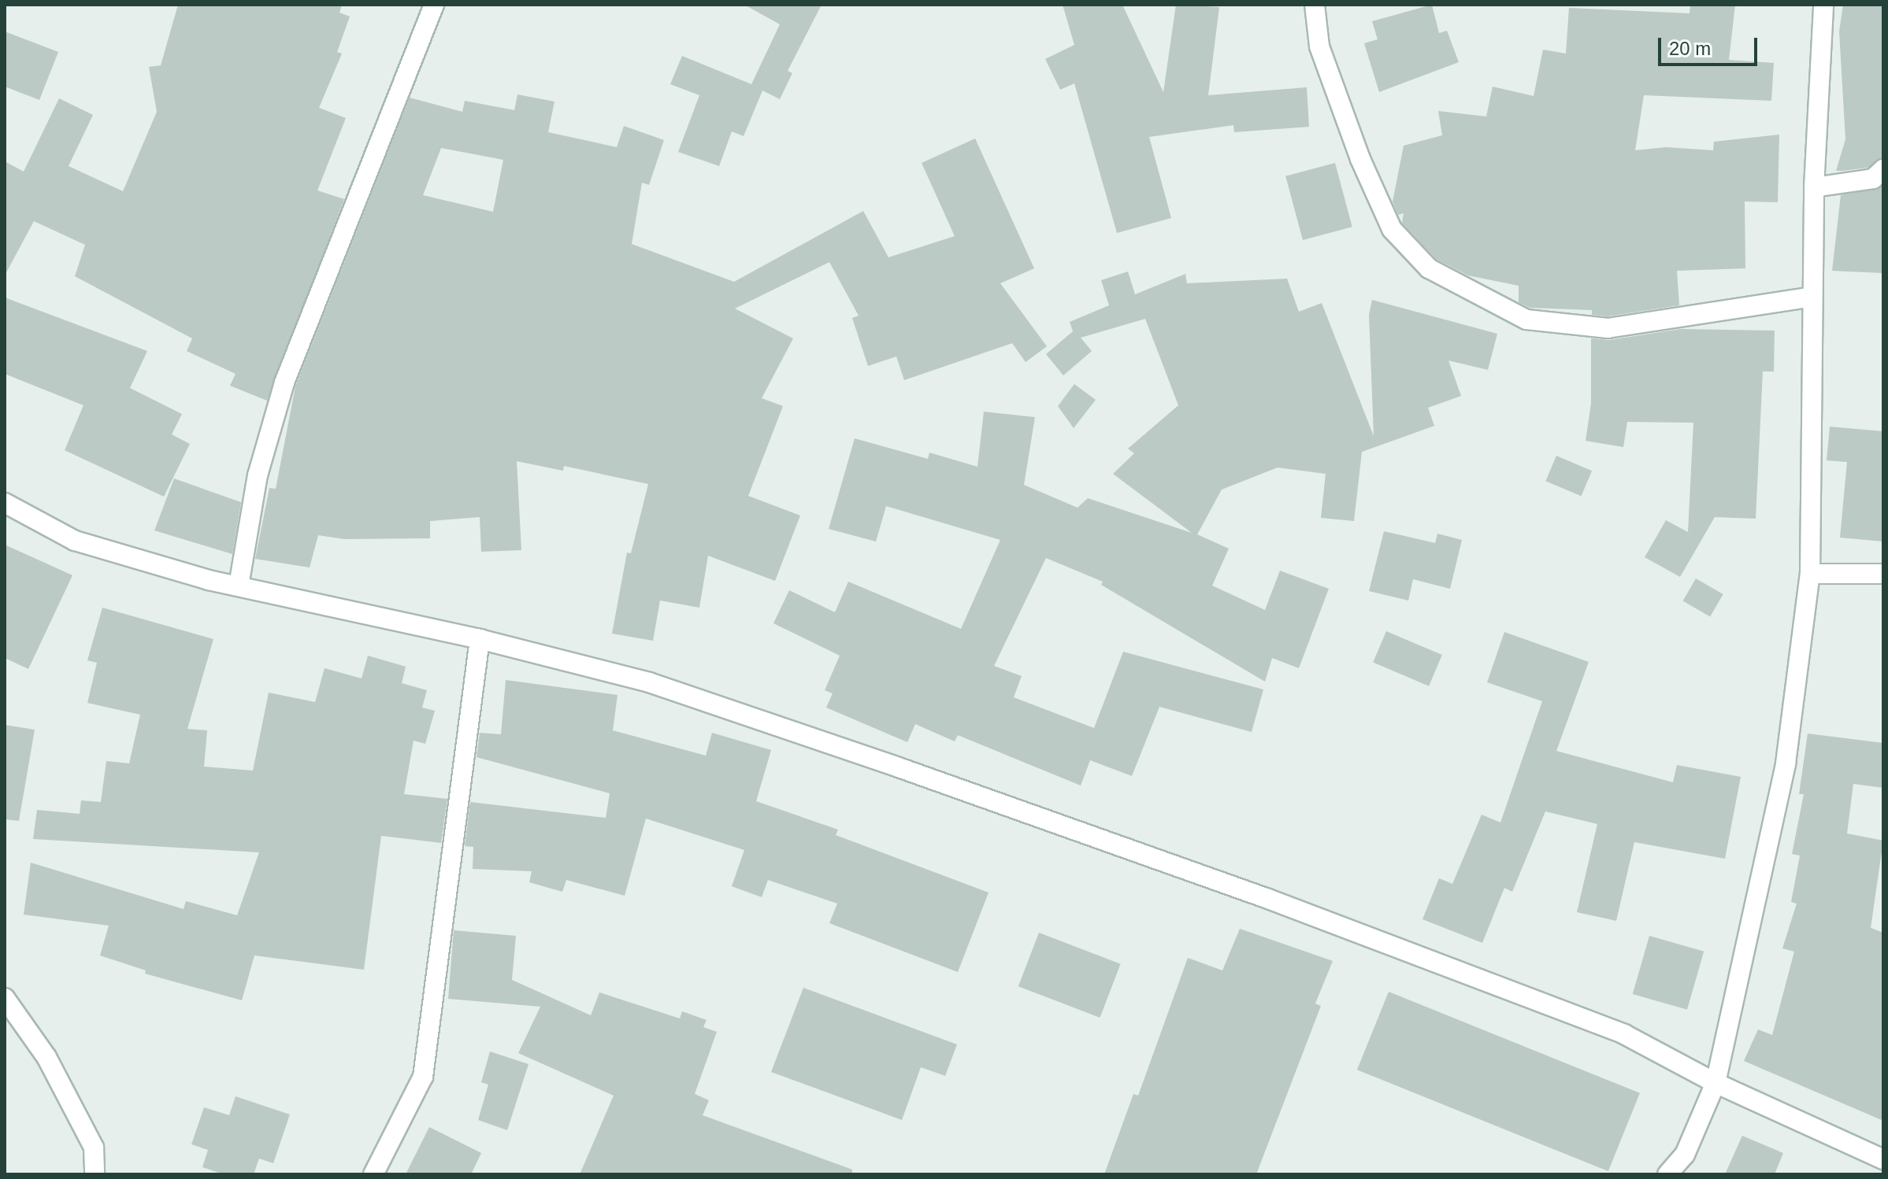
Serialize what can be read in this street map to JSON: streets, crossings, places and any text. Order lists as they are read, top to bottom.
{
  "scale_bar": "20 m"
}
